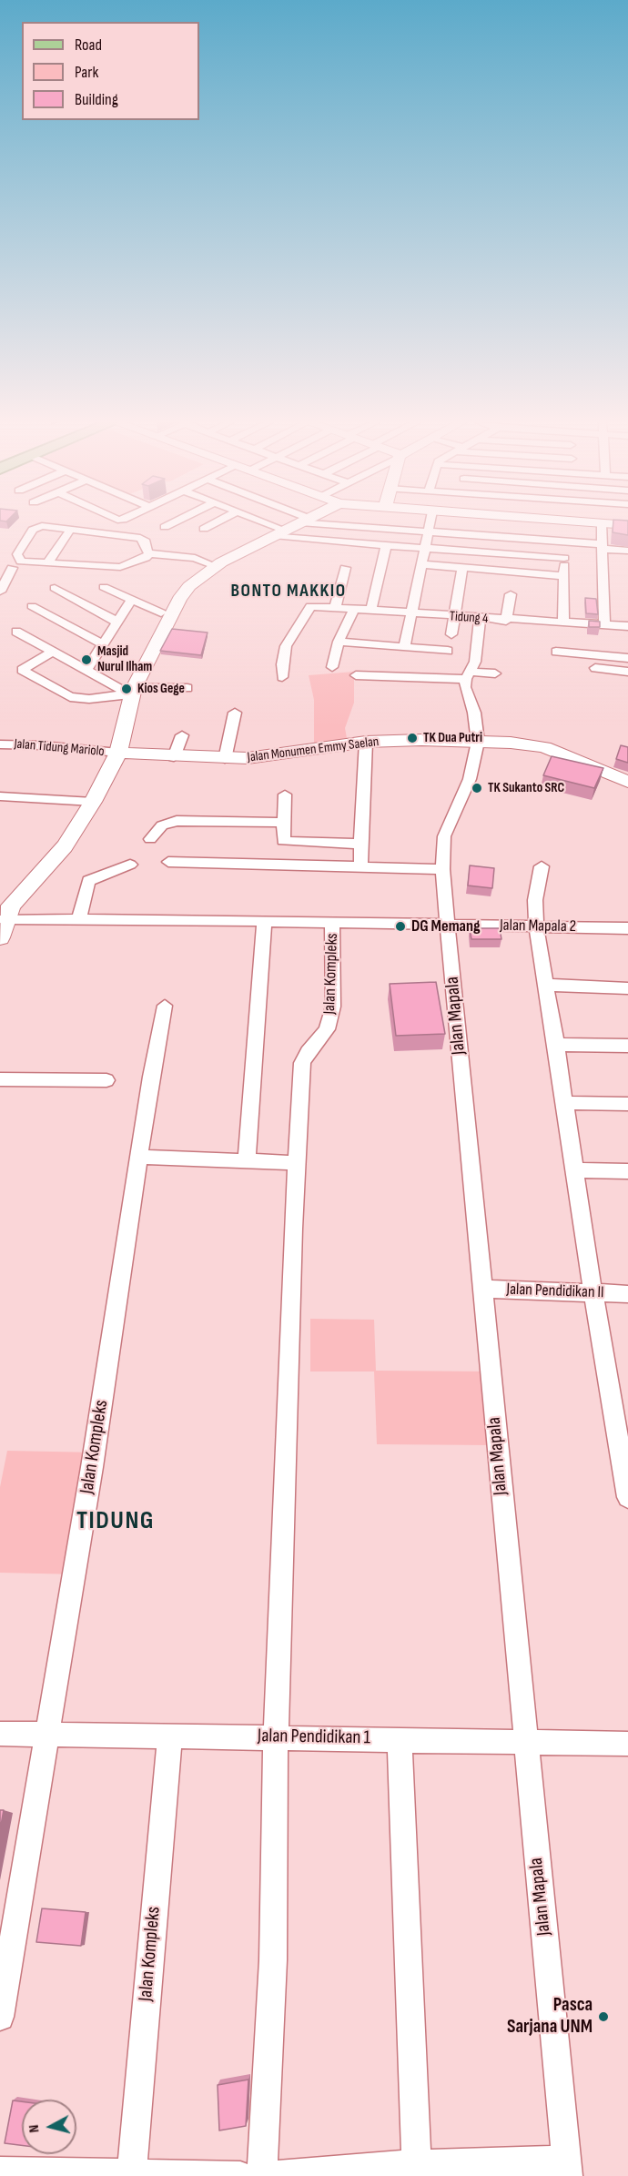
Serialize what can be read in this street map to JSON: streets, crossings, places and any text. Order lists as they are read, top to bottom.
{
  "streets": {
    "street": [
      "Tidung 4",
      "Jalan Tidung Mariolo",
      "Jalan Monumen Emmy Saelan",
      "Jalan Mapala 2",
      "Jalan Kompleks",
      "Jalan Mapala",
      "Jalan Pendidikan II",
      "Jalan Pendidikan 1"
    ]
  },
  "crossings": [
    ["Jalan Tidung Mariolo", "Jalan Monumen Emmy Saelan"],
    ["Jalan Monumen Emmy Saelan", "Jalan Mapala"],
    ["Jalan Mapala 2", "Jalan Kompleks"],
    ["Jalan Mapala 2", "Jalan Mapala"],
    ["Jalan Kompleks", "Jalan Pendidikan 1"],
    ["Jalan Mapala", "Jalan Pendidikan II"],
    ["Jalan Mapala", "Jalan Pendidikan 1"]
  ],
  "districts": ["BONTO MAKKIO", "TIDUNG"],
  "places": [
    "Masjid Nurul Ilham",
    "Kios Gege",
    "TK Dua Putri",
    "TK Sukanto SRC",
    "DG Memang",
    "Pasca Sarjana UNM"
  ],
  "legend": ["Road", "Park", "Building"],
  "north": "left"
}
